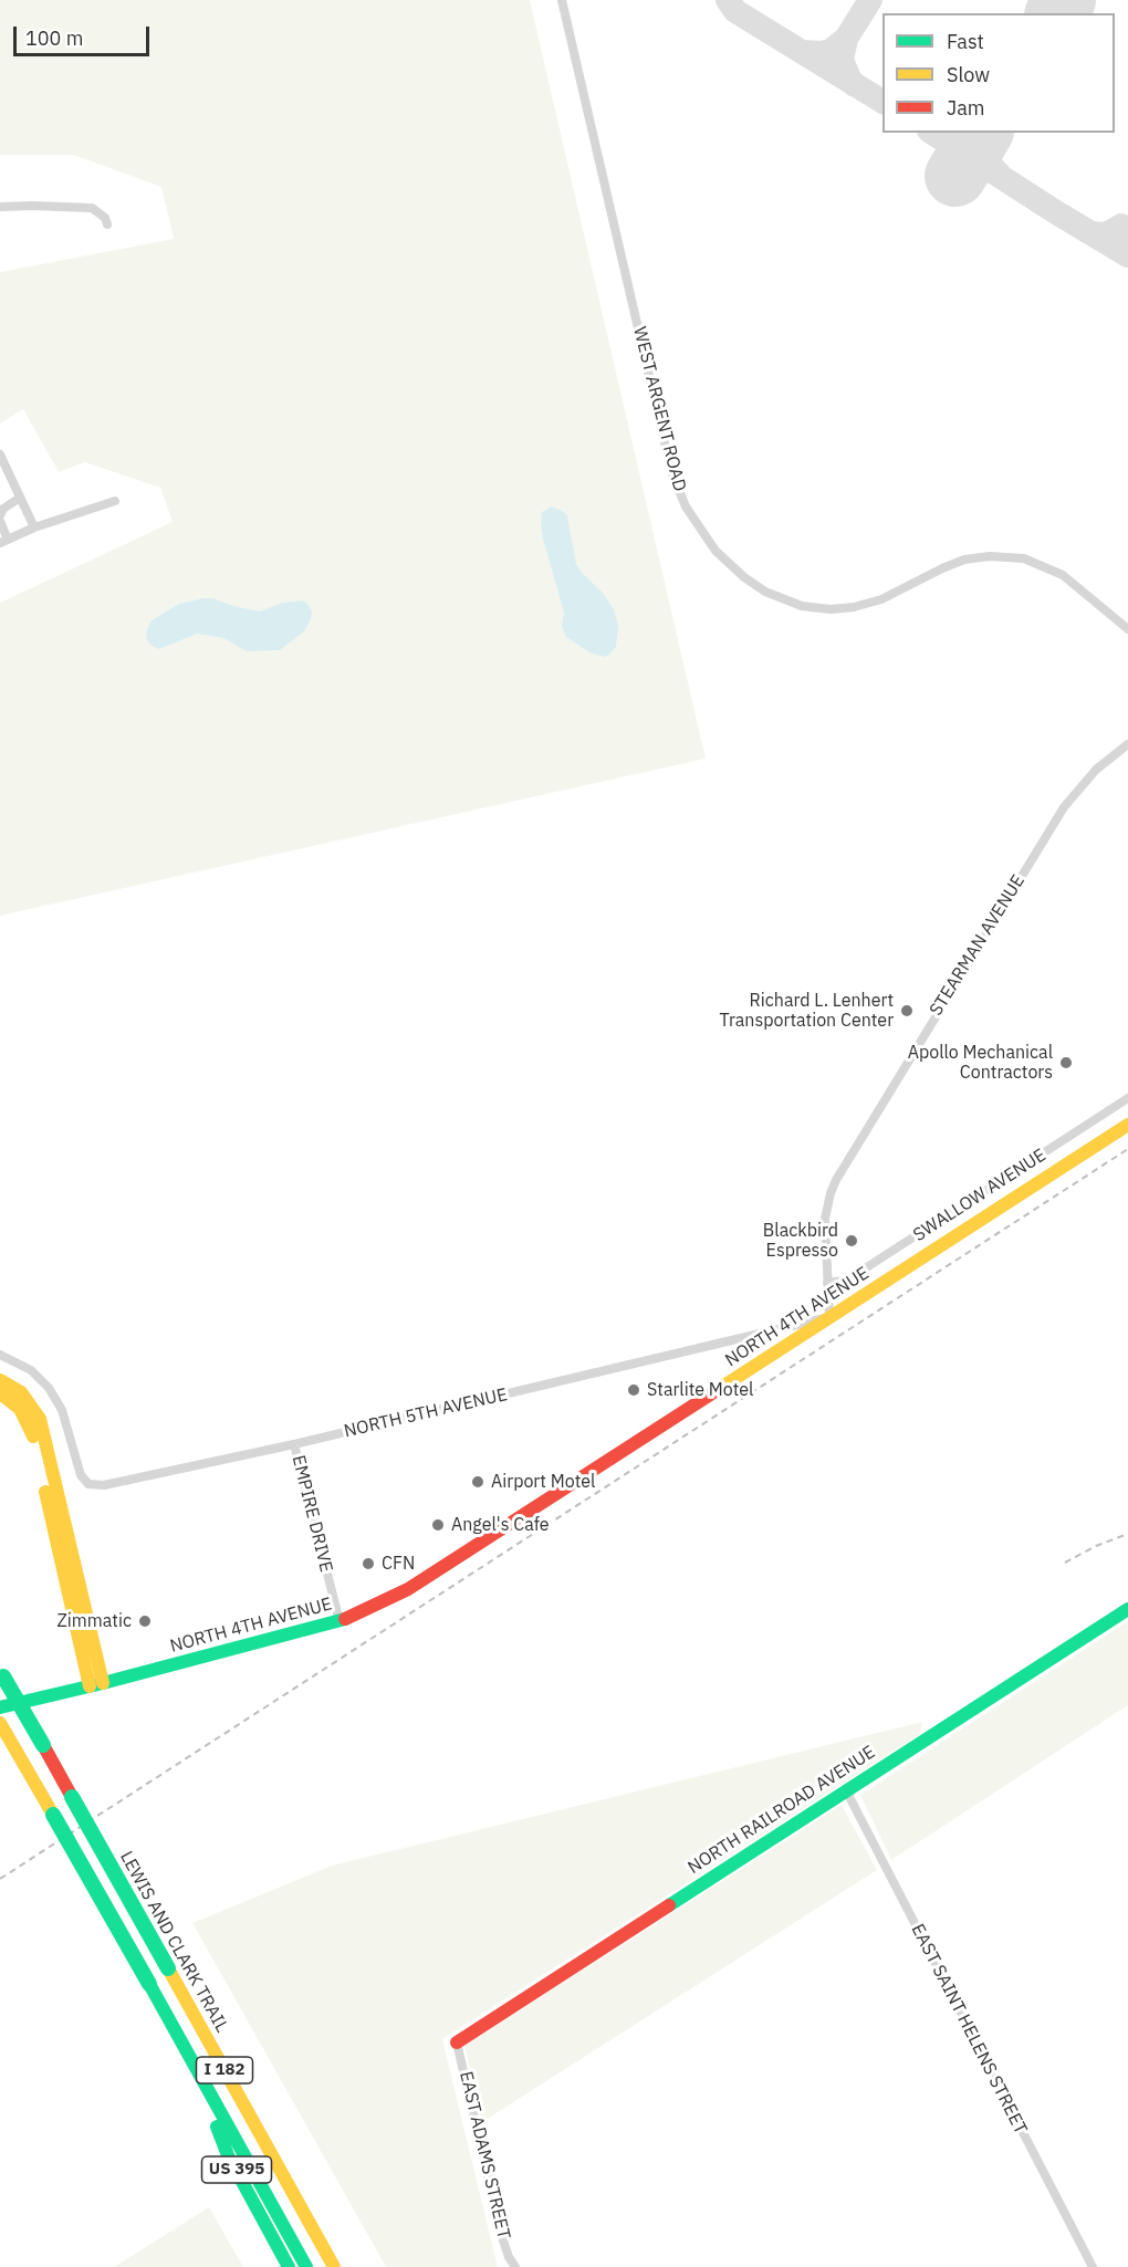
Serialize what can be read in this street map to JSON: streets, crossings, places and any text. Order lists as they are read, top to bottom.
{
  "streets": {
    "main road": [
      "NORTH 4TH AVENUE",
      "NORTH RAILROAD AVENUE",
      "LEWIS AND CLARK TRAIL",
      "I 182",
      "US 395"
    ],
    "street": [
      "WEST ARGENT ROAD",
      "STEARMAN AVENUE",
      "SWALLOW AVENUE",
      "NORTH 5TH AVENUE",
      "EMPIRE DRIVE",
      "EAST SAINT HELENS STREET",
      "EAST ADAMS STREET"
    ]
  },
  "crossings": [
    ["STEARMAN AVENUE", "SWALLOW AVENUE"],
    ["STEARMAN AVENUE", "NORTH 4TH AVENUE"],
    ["STEARMAN AVENUE", "NORTH 5TH AVENUE"],
    ["NORTH 4TH AVENUE", "NORTH 5TH AVENUE"],
    ["NORTH 4TH AVENUE", "EMPIRE DRIVE"],
    ["NORTH 5TH AVENUE", "EMPIRE DRIVE"],
    ["NORTH RAILROAD AVENUE", "EAST SAINT HELENS STREET"],
    ["NORTH RAILROAD AVENUE", "EAST ADAMS STREET"],
    ["LEWIS AND CLARK TRAIL", "US 395"],
    ["I 182", "US 395"]
  ],
  "places": [
    "Richard L. Lenhert Transportation Center",
    "Apollo Mechanical Contractors",
    "Blackbird Espresso",
    "Starlite Motel",
    "Airport Motel",
    "Angel's Cafe",
    "CFN",
    "Zimmatic"
  ],
  "legend": ["Fast", "Slow", "Jam"],
  "scale_bar": "100 m"
}
